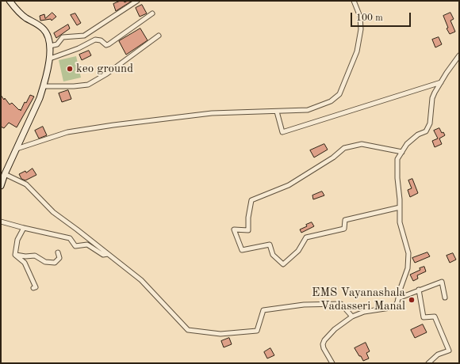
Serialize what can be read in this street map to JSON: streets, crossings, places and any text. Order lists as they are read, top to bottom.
{
  "places": ["keo ground", "EMS Vayanashala Vadasseri Manal"],
  "scale_bar": "100 m"
}
